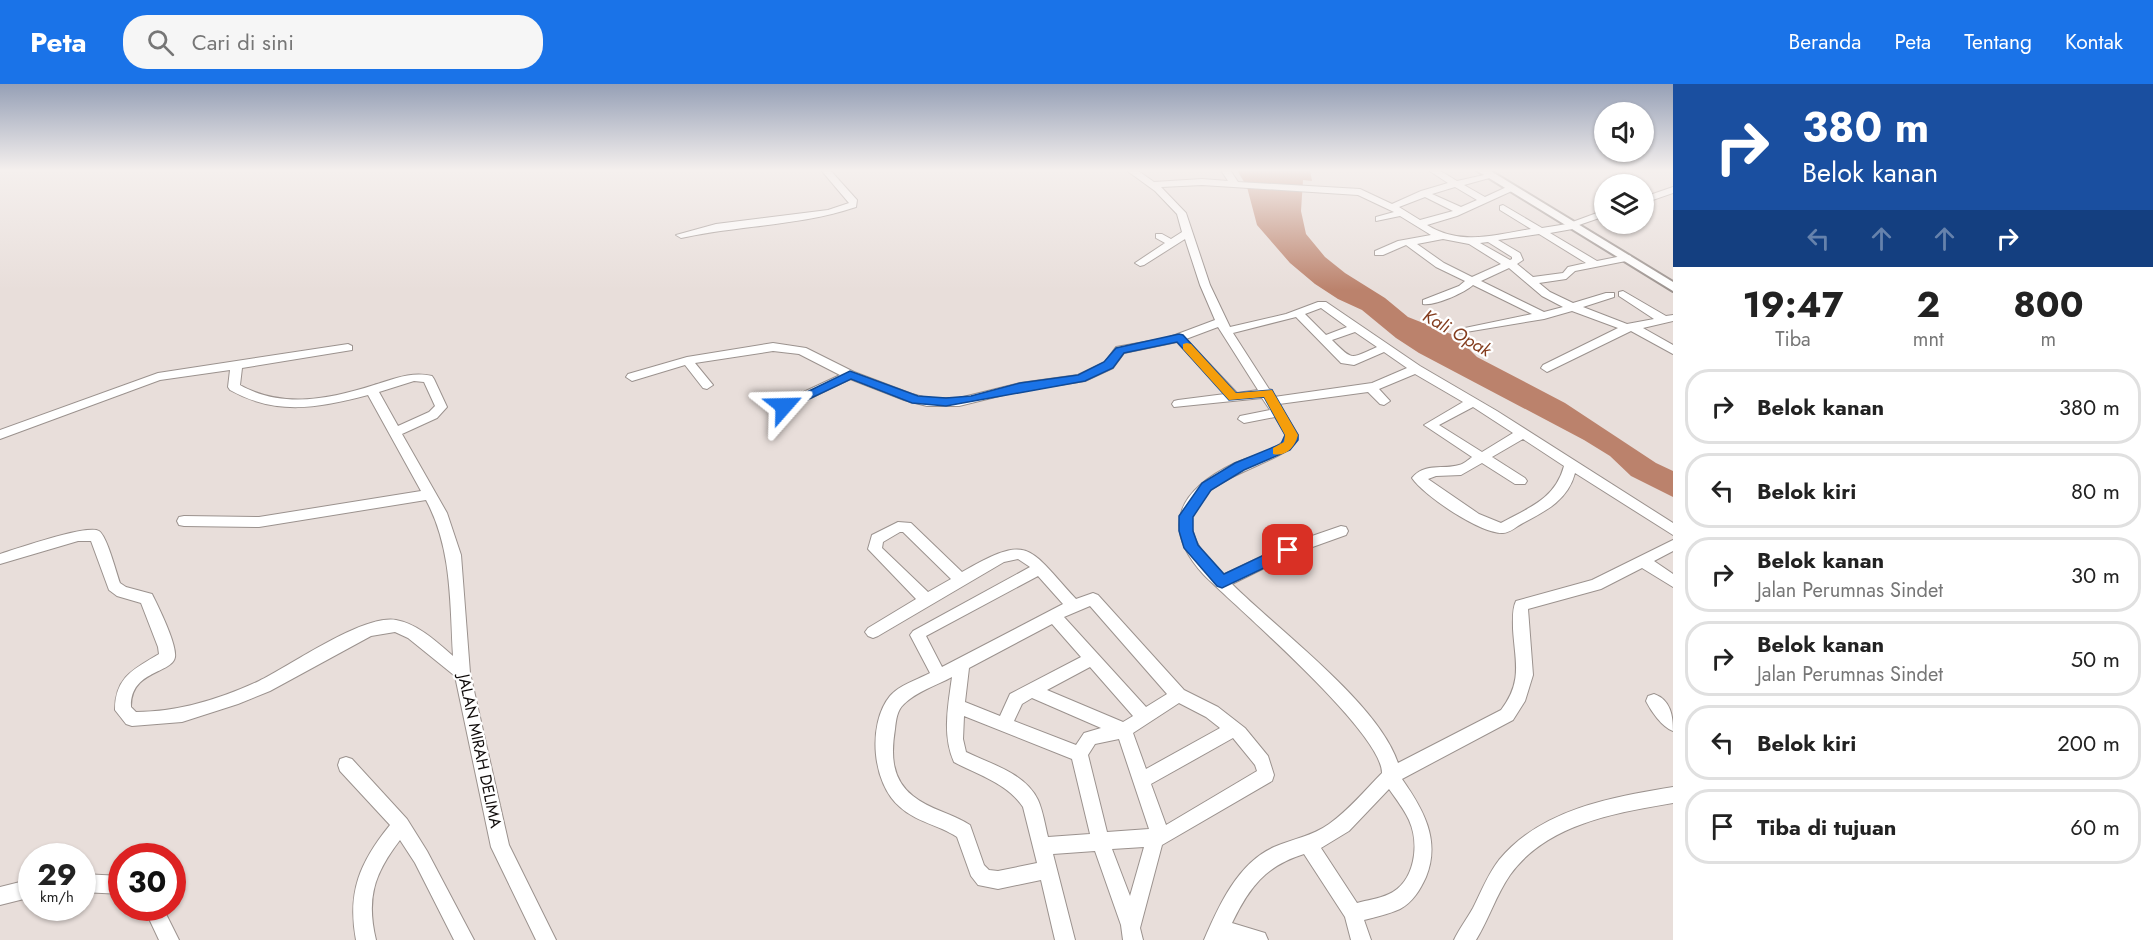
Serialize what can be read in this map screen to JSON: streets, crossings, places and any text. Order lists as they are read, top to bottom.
{
  "streets": {
    "street": ["JALAN MIRAH DELIMA"]
  },
  "water": ["Kali Opak"],
  "page": {
    "header": "Peta",
    "search": "Cari di sini",
    "nav": [
      "Beranda",
      "Peta",
      "Tentang",
      "Kontak"
    ],
    "turn": ["380 m", "Belok kanan"],
    "eta": [
      "19:47",
      "Tiba",
      "2",
      "mnt",
      "800",
      "m"
    ],
    "list": [
      {
        "name": "Belok kanan",
        "value": "380 m"
      },
      {
        "name": "Belok kiri",
        "value": "80 m"
      },
      {
        "name": "Belok kanan",
        "note": "Jalan Perumnas Sindet",
        "value": "30 m"
      },
      {
        "name": "Belok kanan",
        "note": "Jalan Perumnas Sindet",
        "value": "50 m"
      },
      {
        "name": "Belok kiri",
        "value": "200 m"
      },
      {
        "name": "Tiba di tujuan",
        "value": "60 m"
      }
    ],
    "speed": "29 km/h",
    "limit": "30"
  }
}
